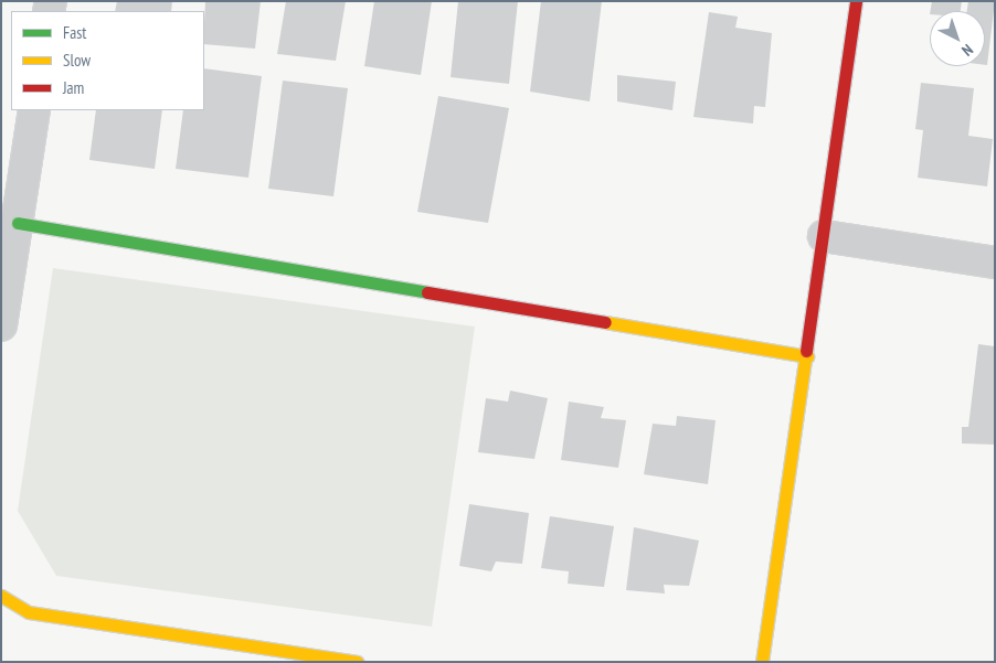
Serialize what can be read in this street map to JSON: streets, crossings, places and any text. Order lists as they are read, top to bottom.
{
  "legend": ["Fast", "Slow", "Jam"],
  "north": "bottom right"
}
